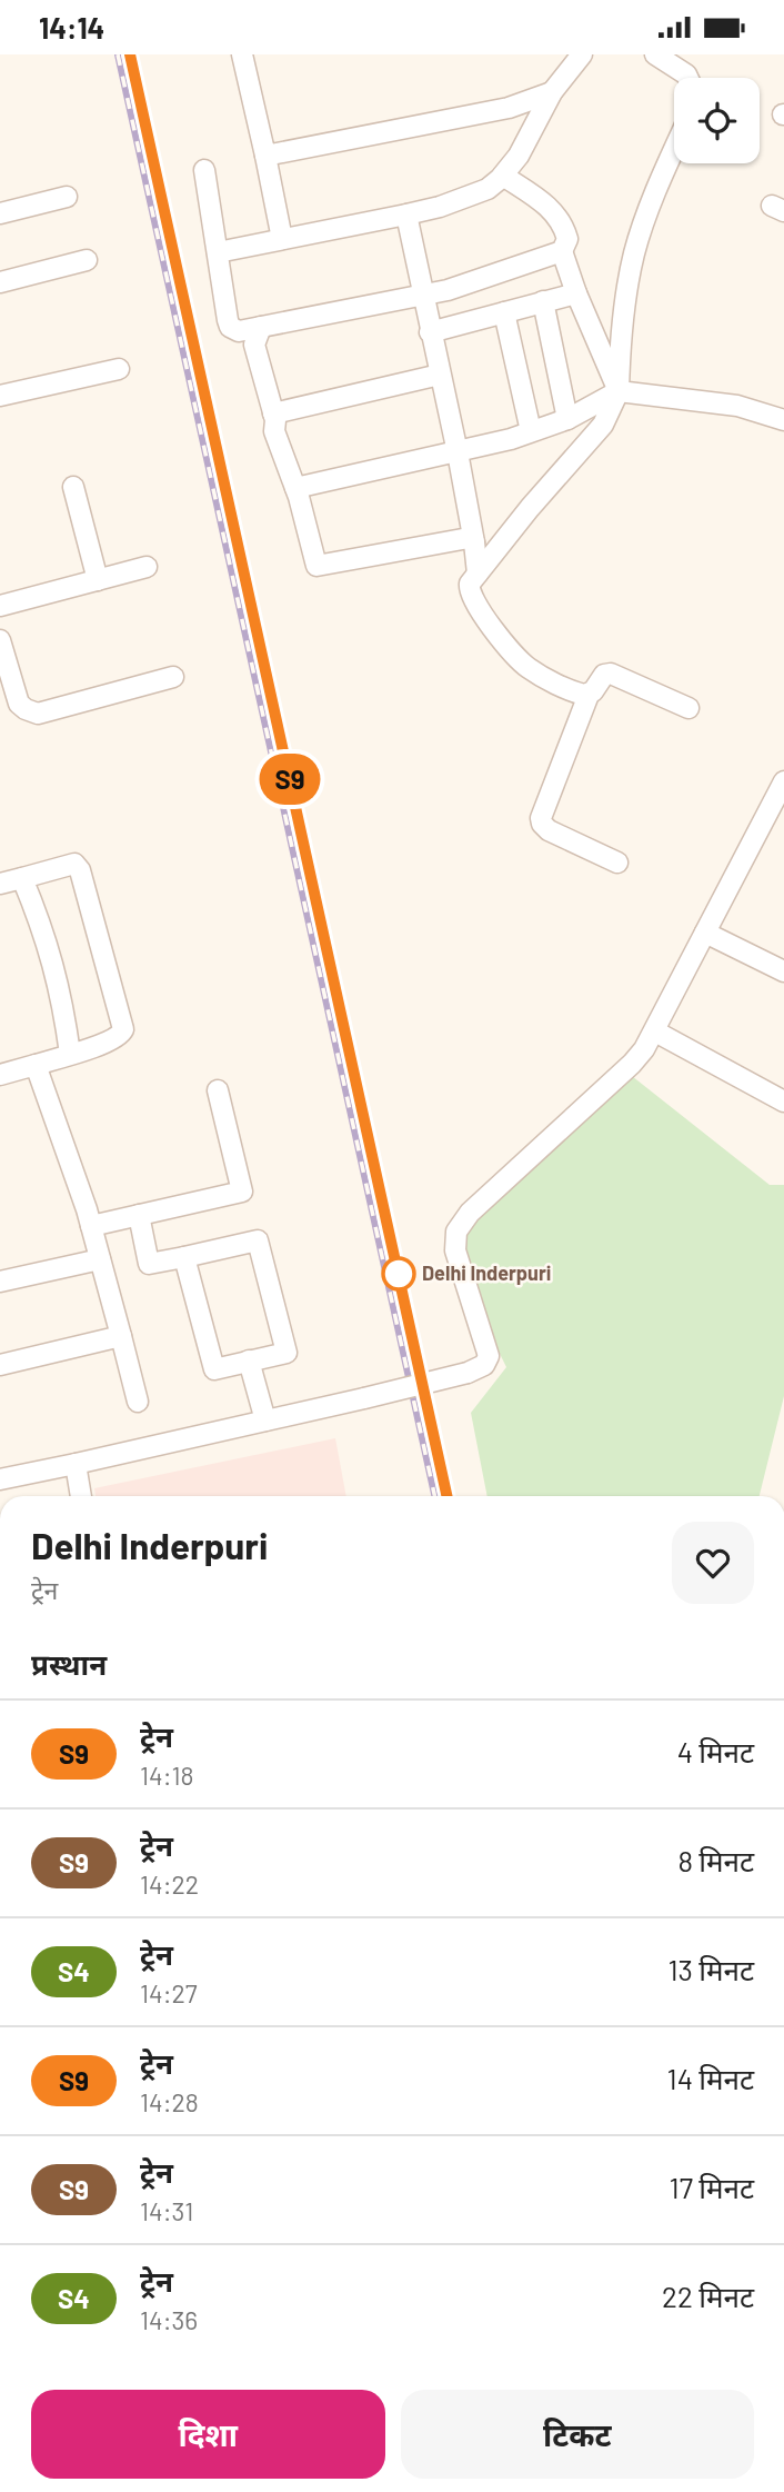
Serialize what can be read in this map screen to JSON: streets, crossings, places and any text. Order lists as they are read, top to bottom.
{
  "places": ["Delhi Inderpuri"],
  "page": {
    "status": "14:14",
    "on_map": "S9",
    "heading": [
      ["Delhi Inderpuri", "ट्रेन"],
      "प्रस्थान"
    ],
    "list": [
      {
        "mark": "S9",
        "name": "ट्रेन",
        "note": "14:18",
        "value": "4 मिनट"
      },
      {
        "mark": "S9",
        "name": "ट्रेन",
        "note": "14:22",
        "value": "8 मिनट"
      },
      {
        "mark": "S4",
        "name": "ट्रेन",
        "note": "14:27",
        "value": "13 मिनट"
      },
      {
        "mark": "S9",
        "name": "ट्रेन",
        "note": "14:28",
        "value": "14 मिनट"
      },
      {
        "mark": "S9",
        "name": "ट्रेन",
        "note": "14:31",
        "value": "17 मिनट"
      },
      {
        "mark": "S4",
        "name": "ट्रेन",
        "note": "14:36",
        "value": "22 मिनट"
      }
    ],
    "buttons": ["दिशा", "टिकट"]
  }
}
